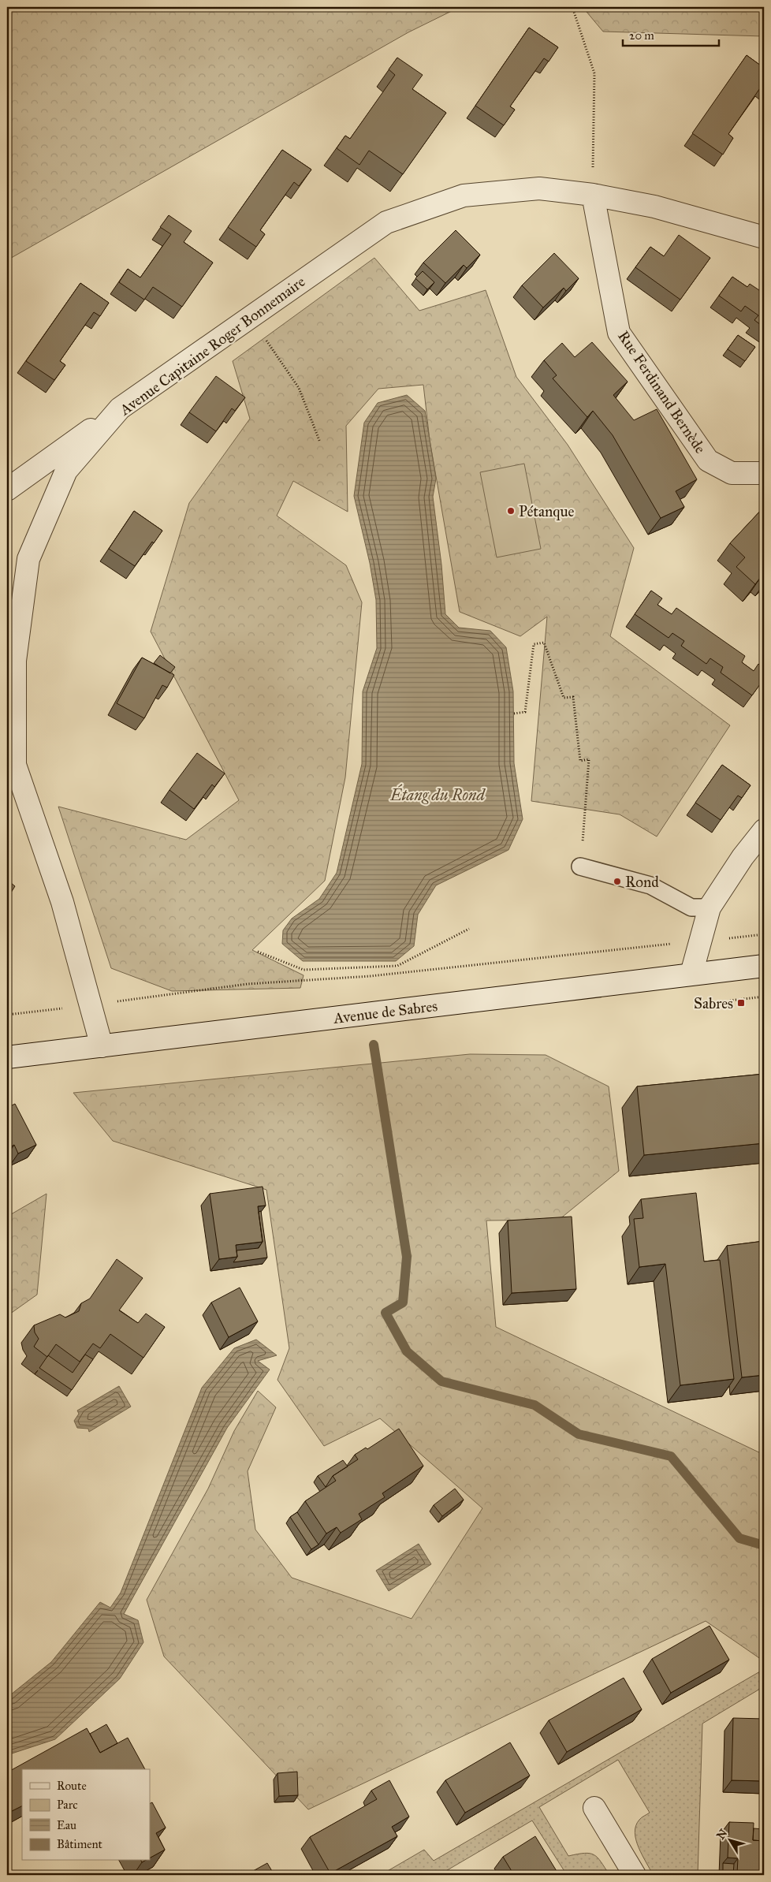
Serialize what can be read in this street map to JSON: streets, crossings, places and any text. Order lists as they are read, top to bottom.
{
  "streets": {
    "street": ["Avenue Capitaine Roger Bonnemaire", "Rue Ferdinand Bernède", "Avenue de Sabres"]
  },
  "crossings": [
    ["Avenue Capitaine Roger Bonnemaire", "Rue Ferdinand Bernède"],
    ["Avenue Capitaine Roger Bonnemaire", "Avenue de Sabres"]
  ],
  "water": ["Étang du Rond"],
  "places": {
    "other": ["Pétanque", "Rond"],
    "transit": ["Sabres"]
  },
  "legend": [
    "Route",
    "Parc",
    "Eau",
    "Bâtiment"
  ],
  "scale_bar": "20 m",
  "north": "top left"
}
